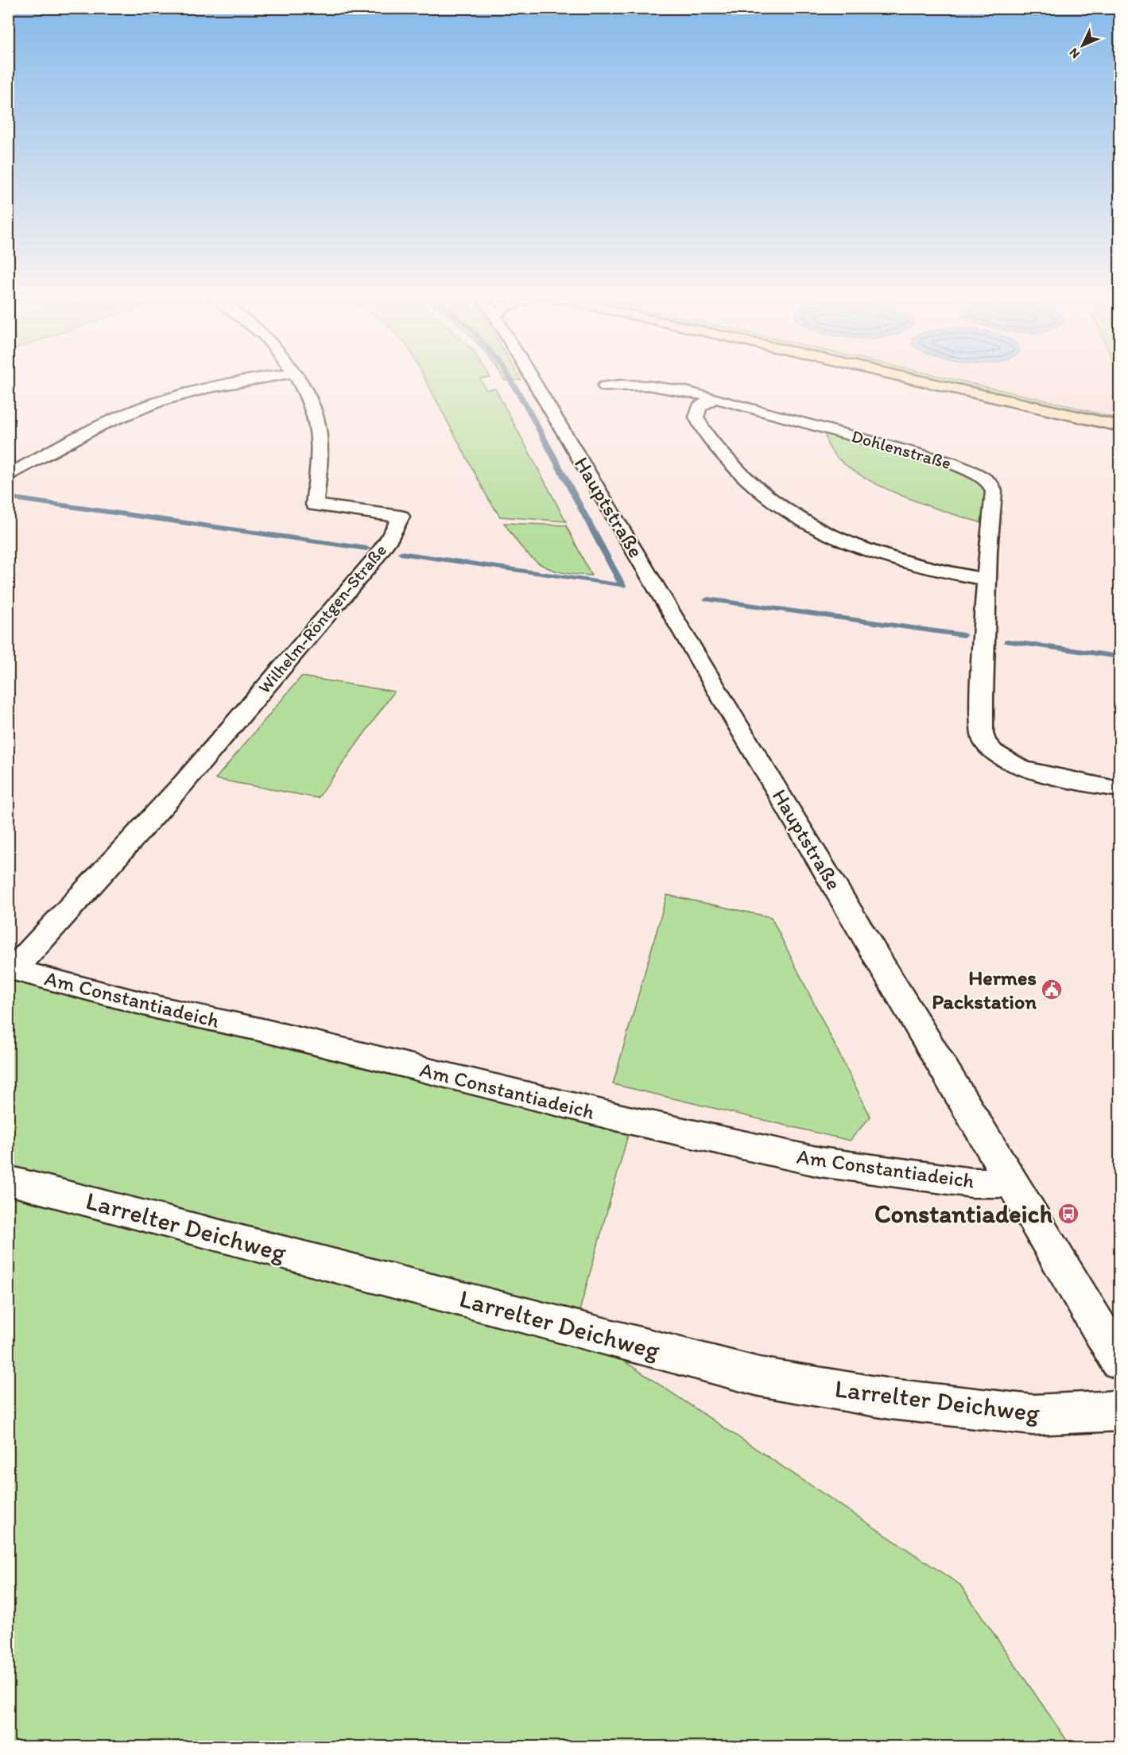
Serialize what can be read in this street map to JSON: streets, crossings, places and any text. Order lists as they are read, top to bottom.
{
  "streets": {
    "street": [
      "Dohlenstraße",
      "Hauptstraße",
      "Wilhelm-Röntgen-Straße",
      "Am Constantiadeich",
      "Larrelter Deichweg"
    ]
  },
  "crossings": [
    ["Hauptstraße", "Am Constantiadeich"],
    ["Wilhelm-Röntgen-Straße", "Am Constantiadeich"]
  ],
  "places": {
    "public building": ["Hermes Packstation"],
    "bus stop": ["Constantiadeich"]
  },
  "north": "bottom left"
}
